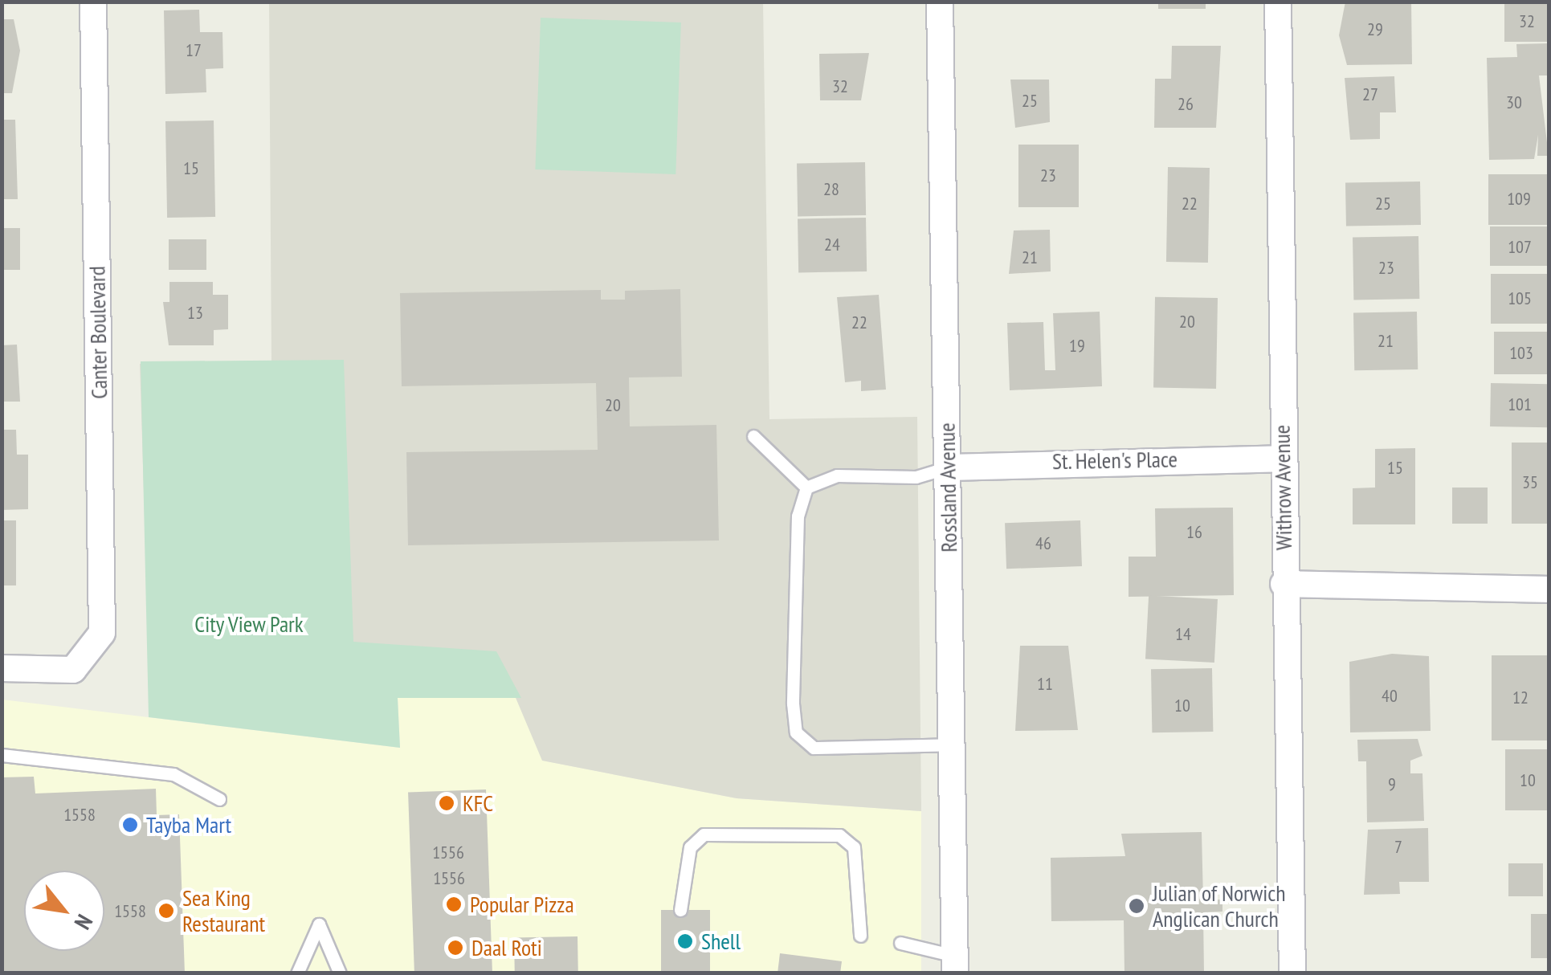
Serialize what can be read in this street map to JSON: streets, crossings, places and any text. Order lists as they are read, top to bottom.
{
  "streets": {
    "street": [
      "Canter Boulevard",
      "St. Helen's Place",
      "Rossland Avenue",
      "Withrow Avenue"
    ]
  },
  "crossings": [
    ["St. Helen's Place", "Rossland Avenue"],
    ["St. Helen's Place", "Withrow Avenue"]
  ],
  "parks": ["City View Park"],
  "places": [
    "KFC",
    "Tayba Mart",
    "Popular Pizza",
    "Julian of Norwich Anglican Church",
    "Sea King Restaurant",
    "Shell",
    "Daal Roti"
  ],
  "house_numbers": [
    "32",
    "29",
    "17",
    "32",
    "27",
    "25",
    "30",
    "26",
    "15",
    "23",
    "28",
    "109",
    "22",
    "25",
    "24",
    "107",
    "21",
    "23",
    "105",
    "13",
    "20",
    "22",
    "21",
    "19",
    "103",
    "101",
    "20",
    "15",
    "35",
    "16",
    "46",
    "14",
    "11",
    "40",
    "12",
    "10",
    "10",
    "9",
    "1558",
    "7",
    "1556",
    "1556",
    "1558"
  ],
  "north": "bottom right"
}
